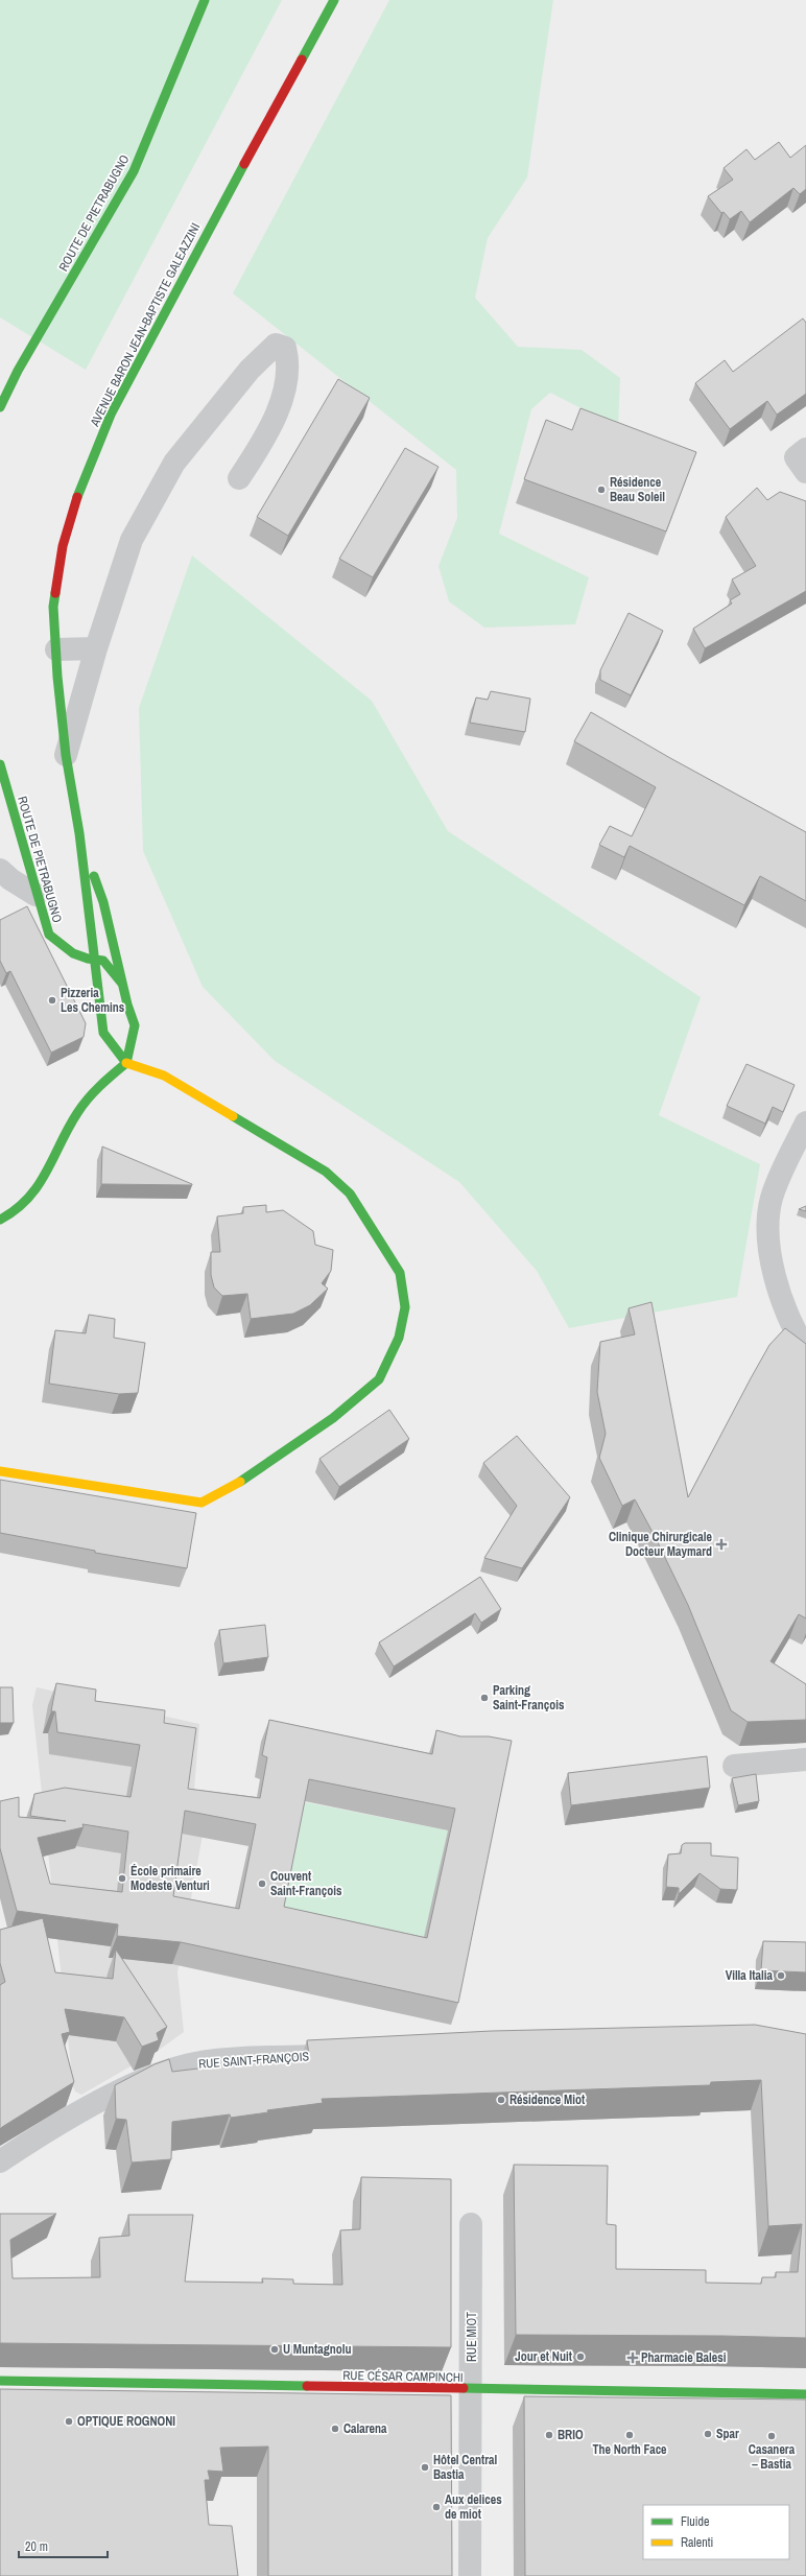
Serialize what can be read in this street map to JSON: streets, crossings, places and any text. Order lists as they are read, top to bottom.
{
  "streets": {
    "main road": ["ROUTE DE PIETRABUGNO", "AVENUE BARON JEAN-BAPTISTE GALEAZZINI", "RUE CÉSAR CAMPINCHI"],
    "street": ["RUE SAINT-FRANÇOIS", "RUE MIOT"]
  },
  "crossings": [
    ["ROUTE DE PIETRABUGNO", "AVENUE BARON JEAN-BAPTISTE GALEAZZINI"],
    ["RUE MIOT", "RUE CÉSAR CAMPINCHI"]
  ],
  "places": {
    "other": [
      "Résidence Beau Soleil",
      "Pizzeria Les Chemins",
      "Parking Saint-François",
      "École primaire Modeste Venturi",
      "Couvent Saint-François",
      "Villa Italia",
      "Résidence Miot",
      "U Muntagnolu",
      "Jour et Nuit",
      "OPTIQUE ROGNONI",
      "Calarena",
      "Spar",
      "BRIO",
      "The North Face",
      "Casanera – Bastia",
      "Hôtel Central Bastia",
      "Aux delices de miot"
    ],
    "health": ["Clinique Chirurgicale Docteur Maymard", "Pharmacie Balesi"]
  },
  "legend": ["Fluide", "Ralenti"],
  "scale_bar": "20 m"
}
